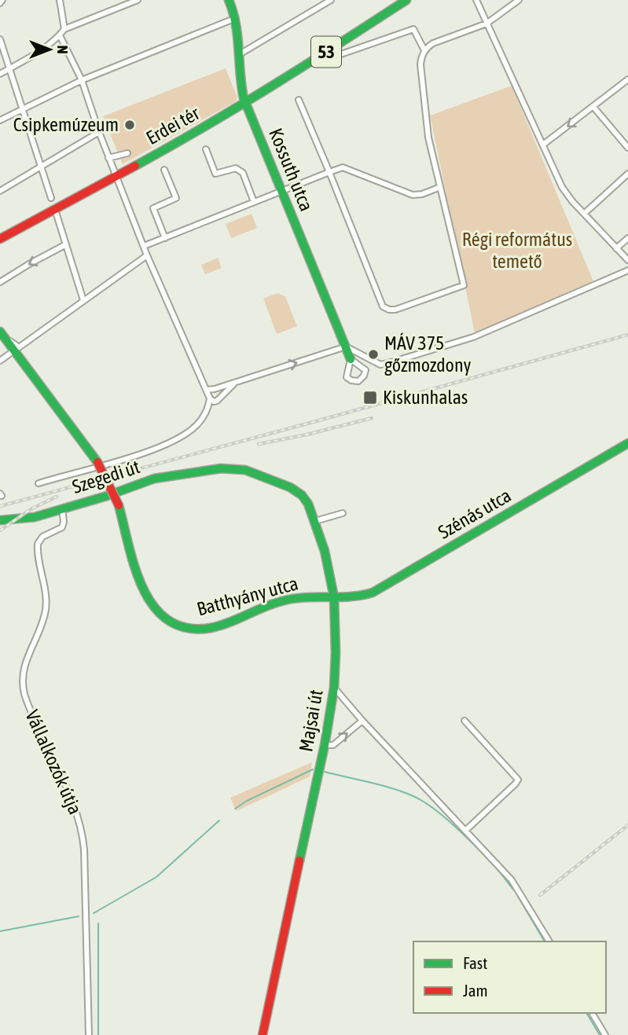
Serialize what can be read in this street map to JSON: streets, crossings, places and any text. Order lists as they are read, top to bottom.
{
  "streets": {
    "main road": [
      "53",
      "Erdei tér",
      "Kossuth utca",
      "Szegedi út",
      "Szénás utca",
      "Batthyány utca",
      "Majsai út"
    ],
    "street": ["Vállalkozók útja"]
  },
  "crossings": [
    ["53", "Erdei tér"],
    ["53", "Kossuth utca"],
    ["Erdei tér", "Kossuth utca"],
    ["Szegedi út", "Majsai út"],
    ["Szegedi út", "Vállalkozók útja"],
    ["Szénás utca", "Batthyány utca"],
    ["Szénás utca", "Majsai út"],
    ["Batthyány utca", "Majsai út"]
  ],
  "parks": ["Régi református temető"],
  "places": {
    "other": ["Csipkemúzeum", "MÁV 375 gőzmozdony"],
    "transit": ["Kiskunhalas"]
  },
  "legend": ["Fast", "Jam"],
  "north": "right"
}
